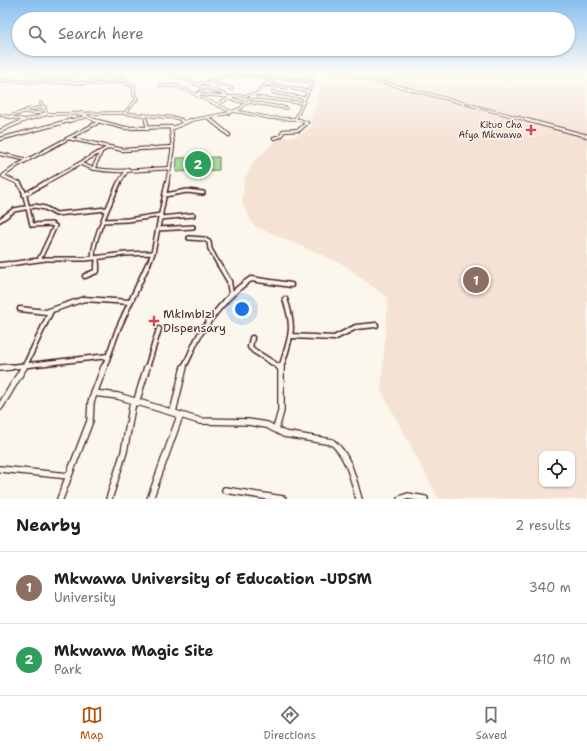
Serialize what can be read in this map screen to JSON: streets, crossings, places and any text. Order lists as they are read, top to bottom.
{
  "places": {
    "health": ["Kituo Cha Afya Mkwawa", "Mkimbizi Dispensary"]
  },
  "page": {
    "search": "Search here",
    "pins": ["2", "1"],
    "heading": ["Nearby", "2 results"],
    "list": [
      {
        "mark": "1",
        "name": "Mkwawa University of Education -UDSM",
        "note": "University",
        "value": "340 m"
      },
      {
        "mark": "2",
        "name": "Mkwawa Magic Site",
        "note": "Park",
        "value": "410 m"
      }
    ],
    "nav": ["Map", "Directions", "Saved"]
  }
}
